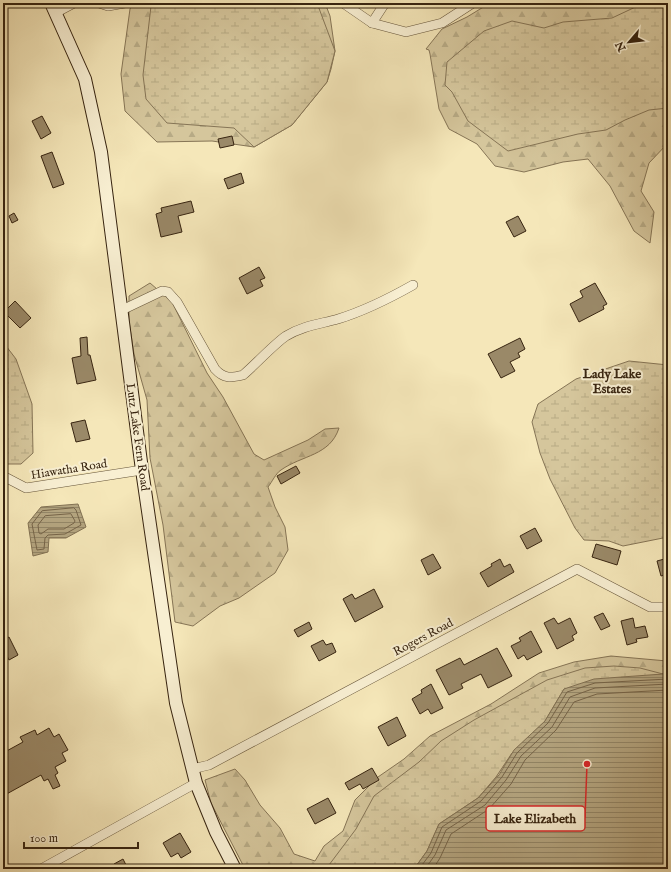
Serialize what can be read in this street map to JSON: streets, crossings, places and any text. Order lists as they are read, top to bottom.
{
  "streets": {
    "main road": ["Lutz Lake Fern Road"],
    "street": ["Hiawatha Road", "Rogers Road"]
  },
  "crossings": [
    ["Lutz Lake Fern Road", "Hiawatha Road"],
    ["Lutz Lake Fern Road", "Rogers Road"]
  ],
  "districts": ["Lady Lake Estates"],
  "places": ["Lake Elizabeth"],
  "scale_bar": "100 m",
  "north": "bottom left"
}
